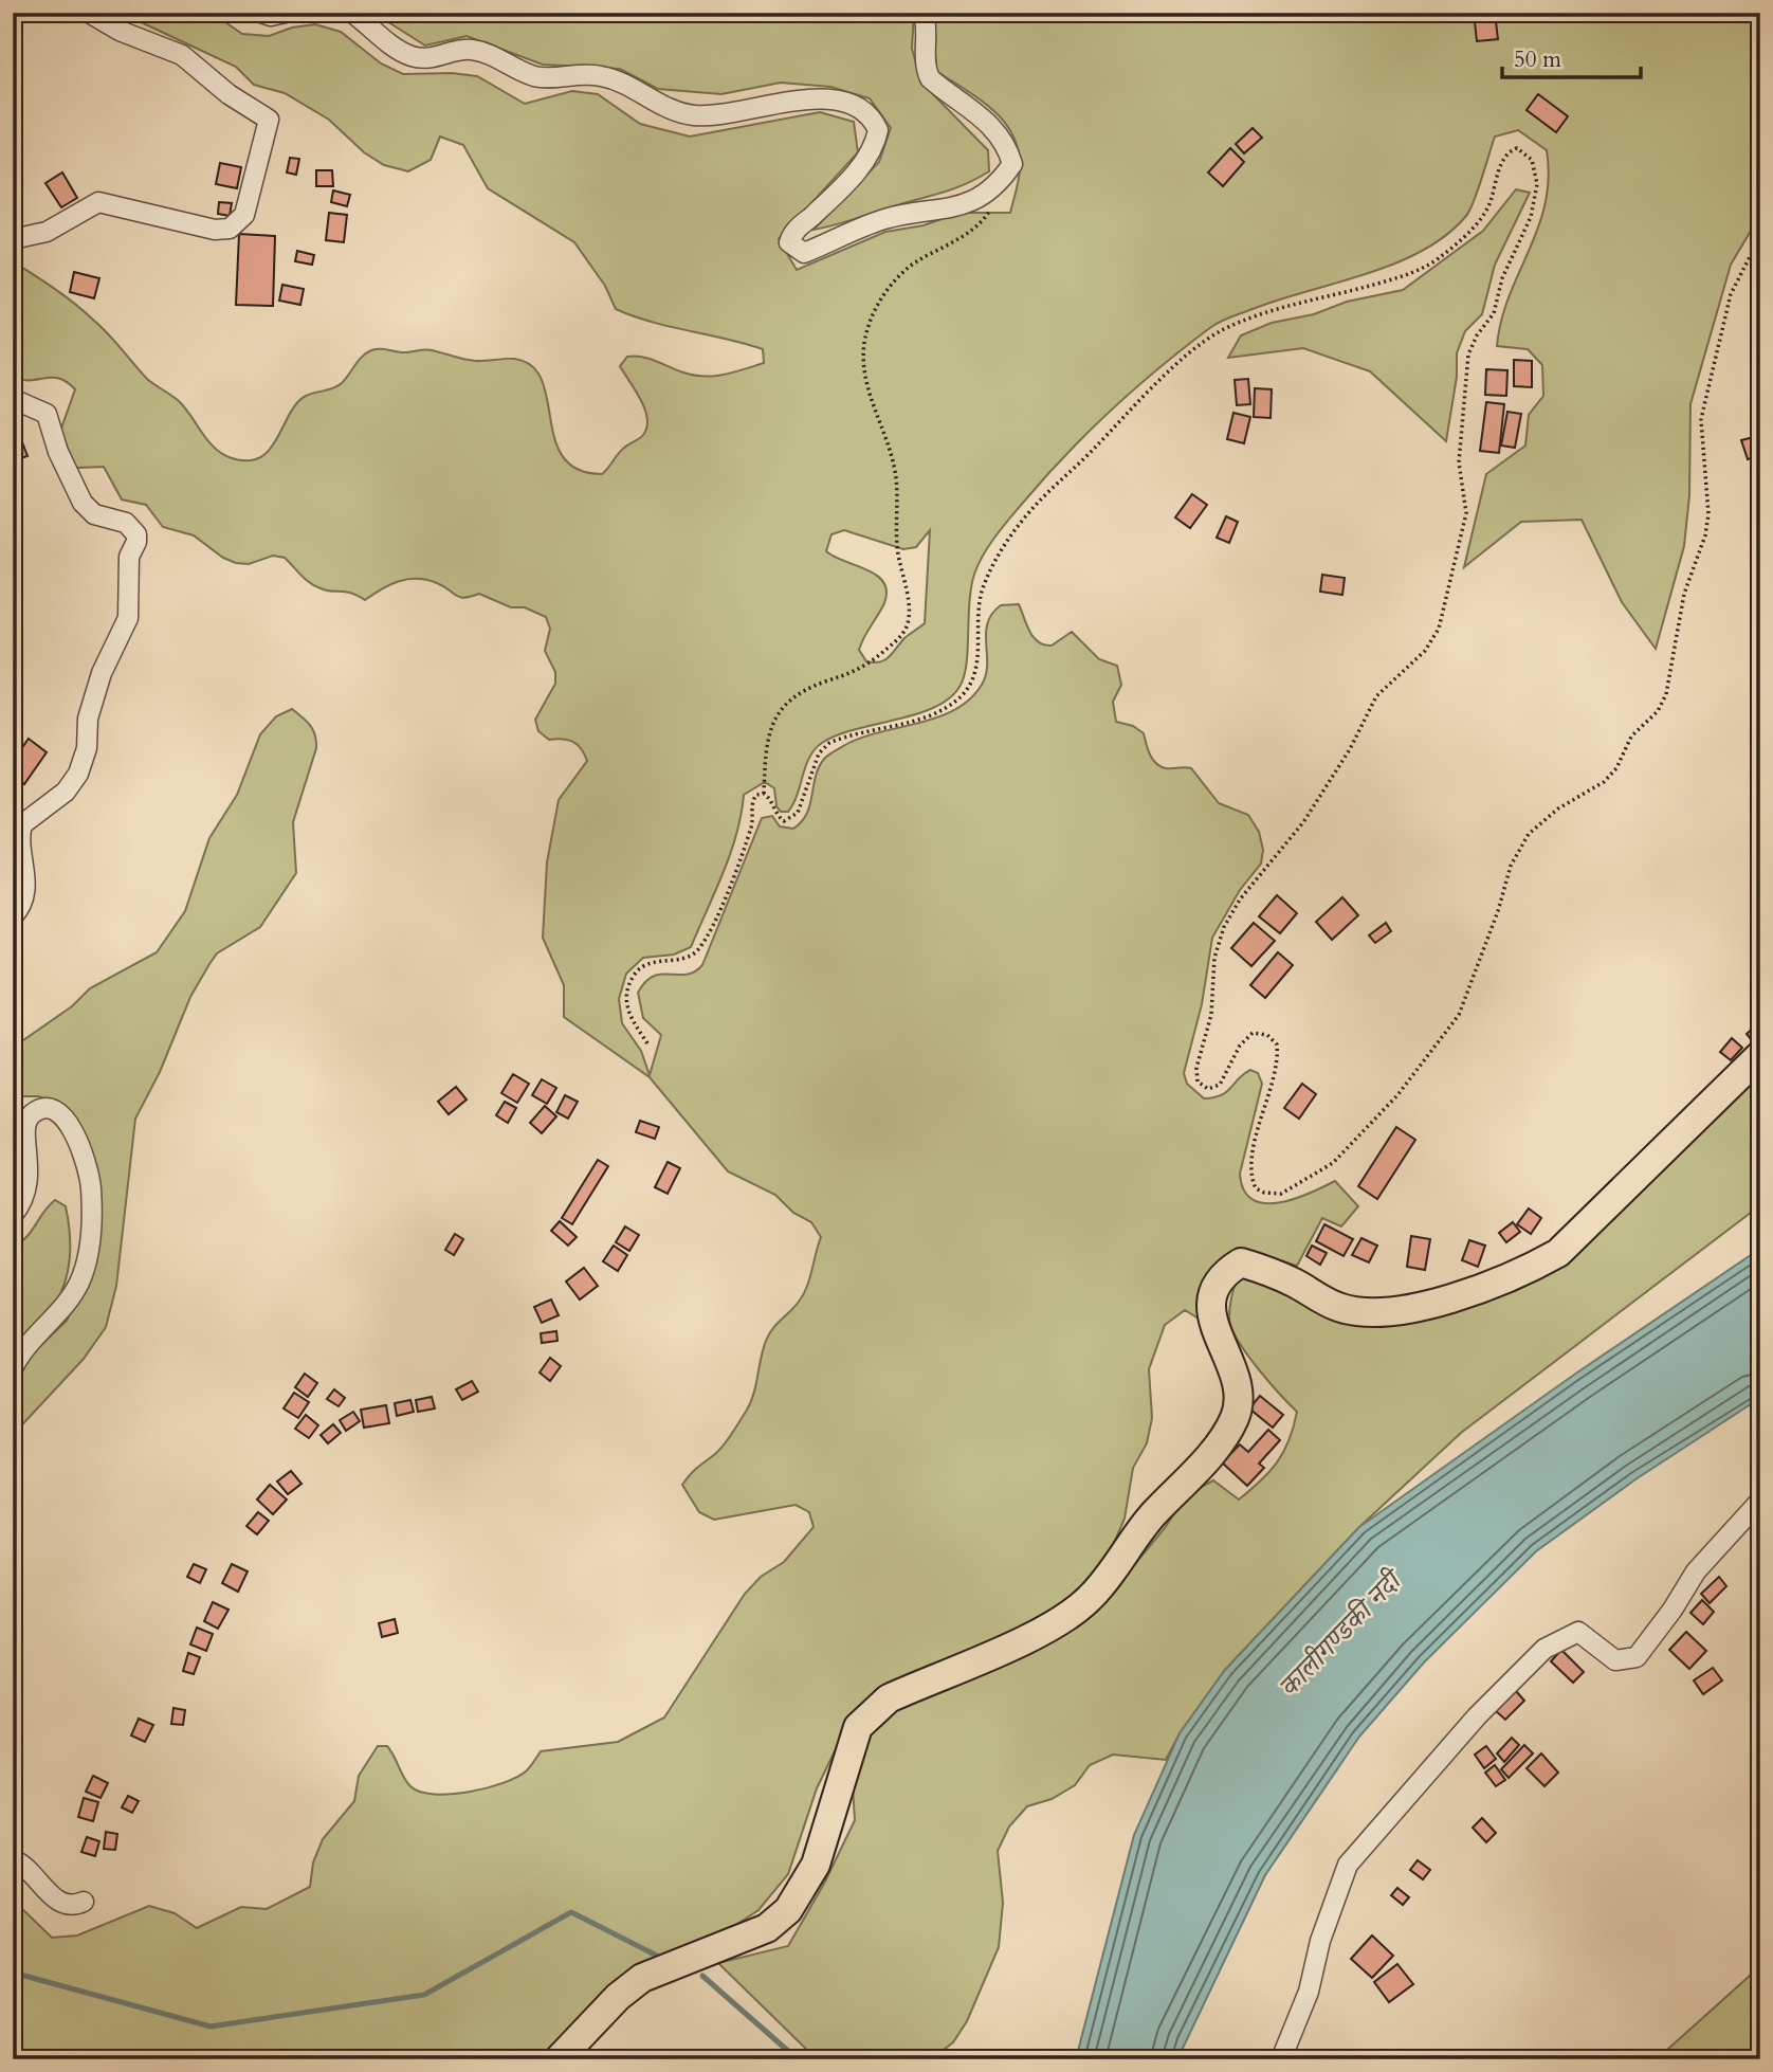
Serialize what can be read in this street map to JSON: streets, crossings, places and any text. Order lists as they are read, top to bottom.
{
  "water": ["कालीगण्डकी नदी"],
  "scale_bar": "50 m"
}
